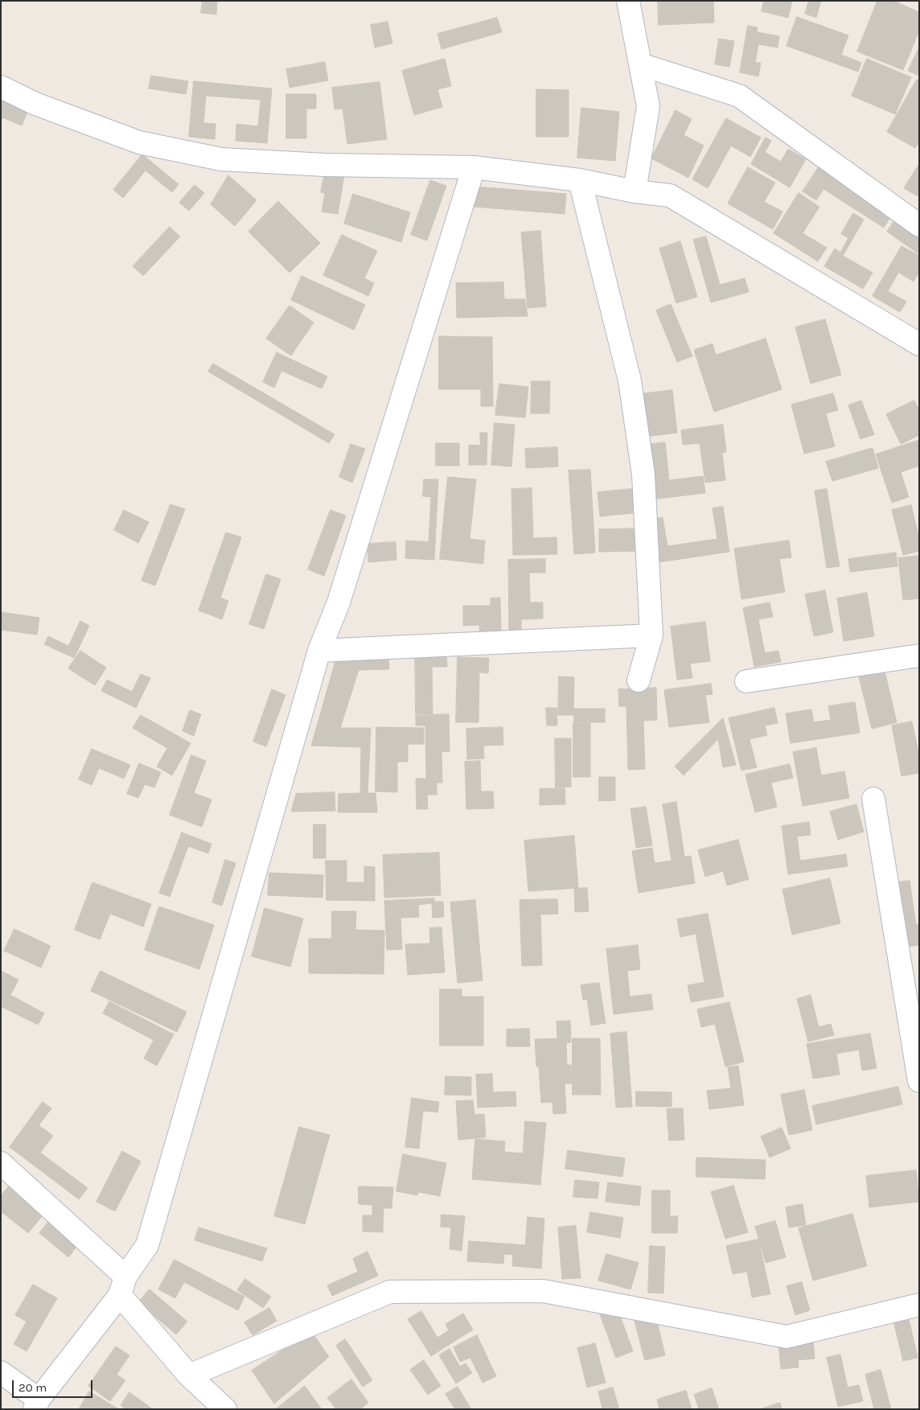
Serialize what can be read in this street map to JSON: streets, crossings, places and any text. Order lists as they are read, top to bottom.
{
  "scale_bar": "20 m"
}
